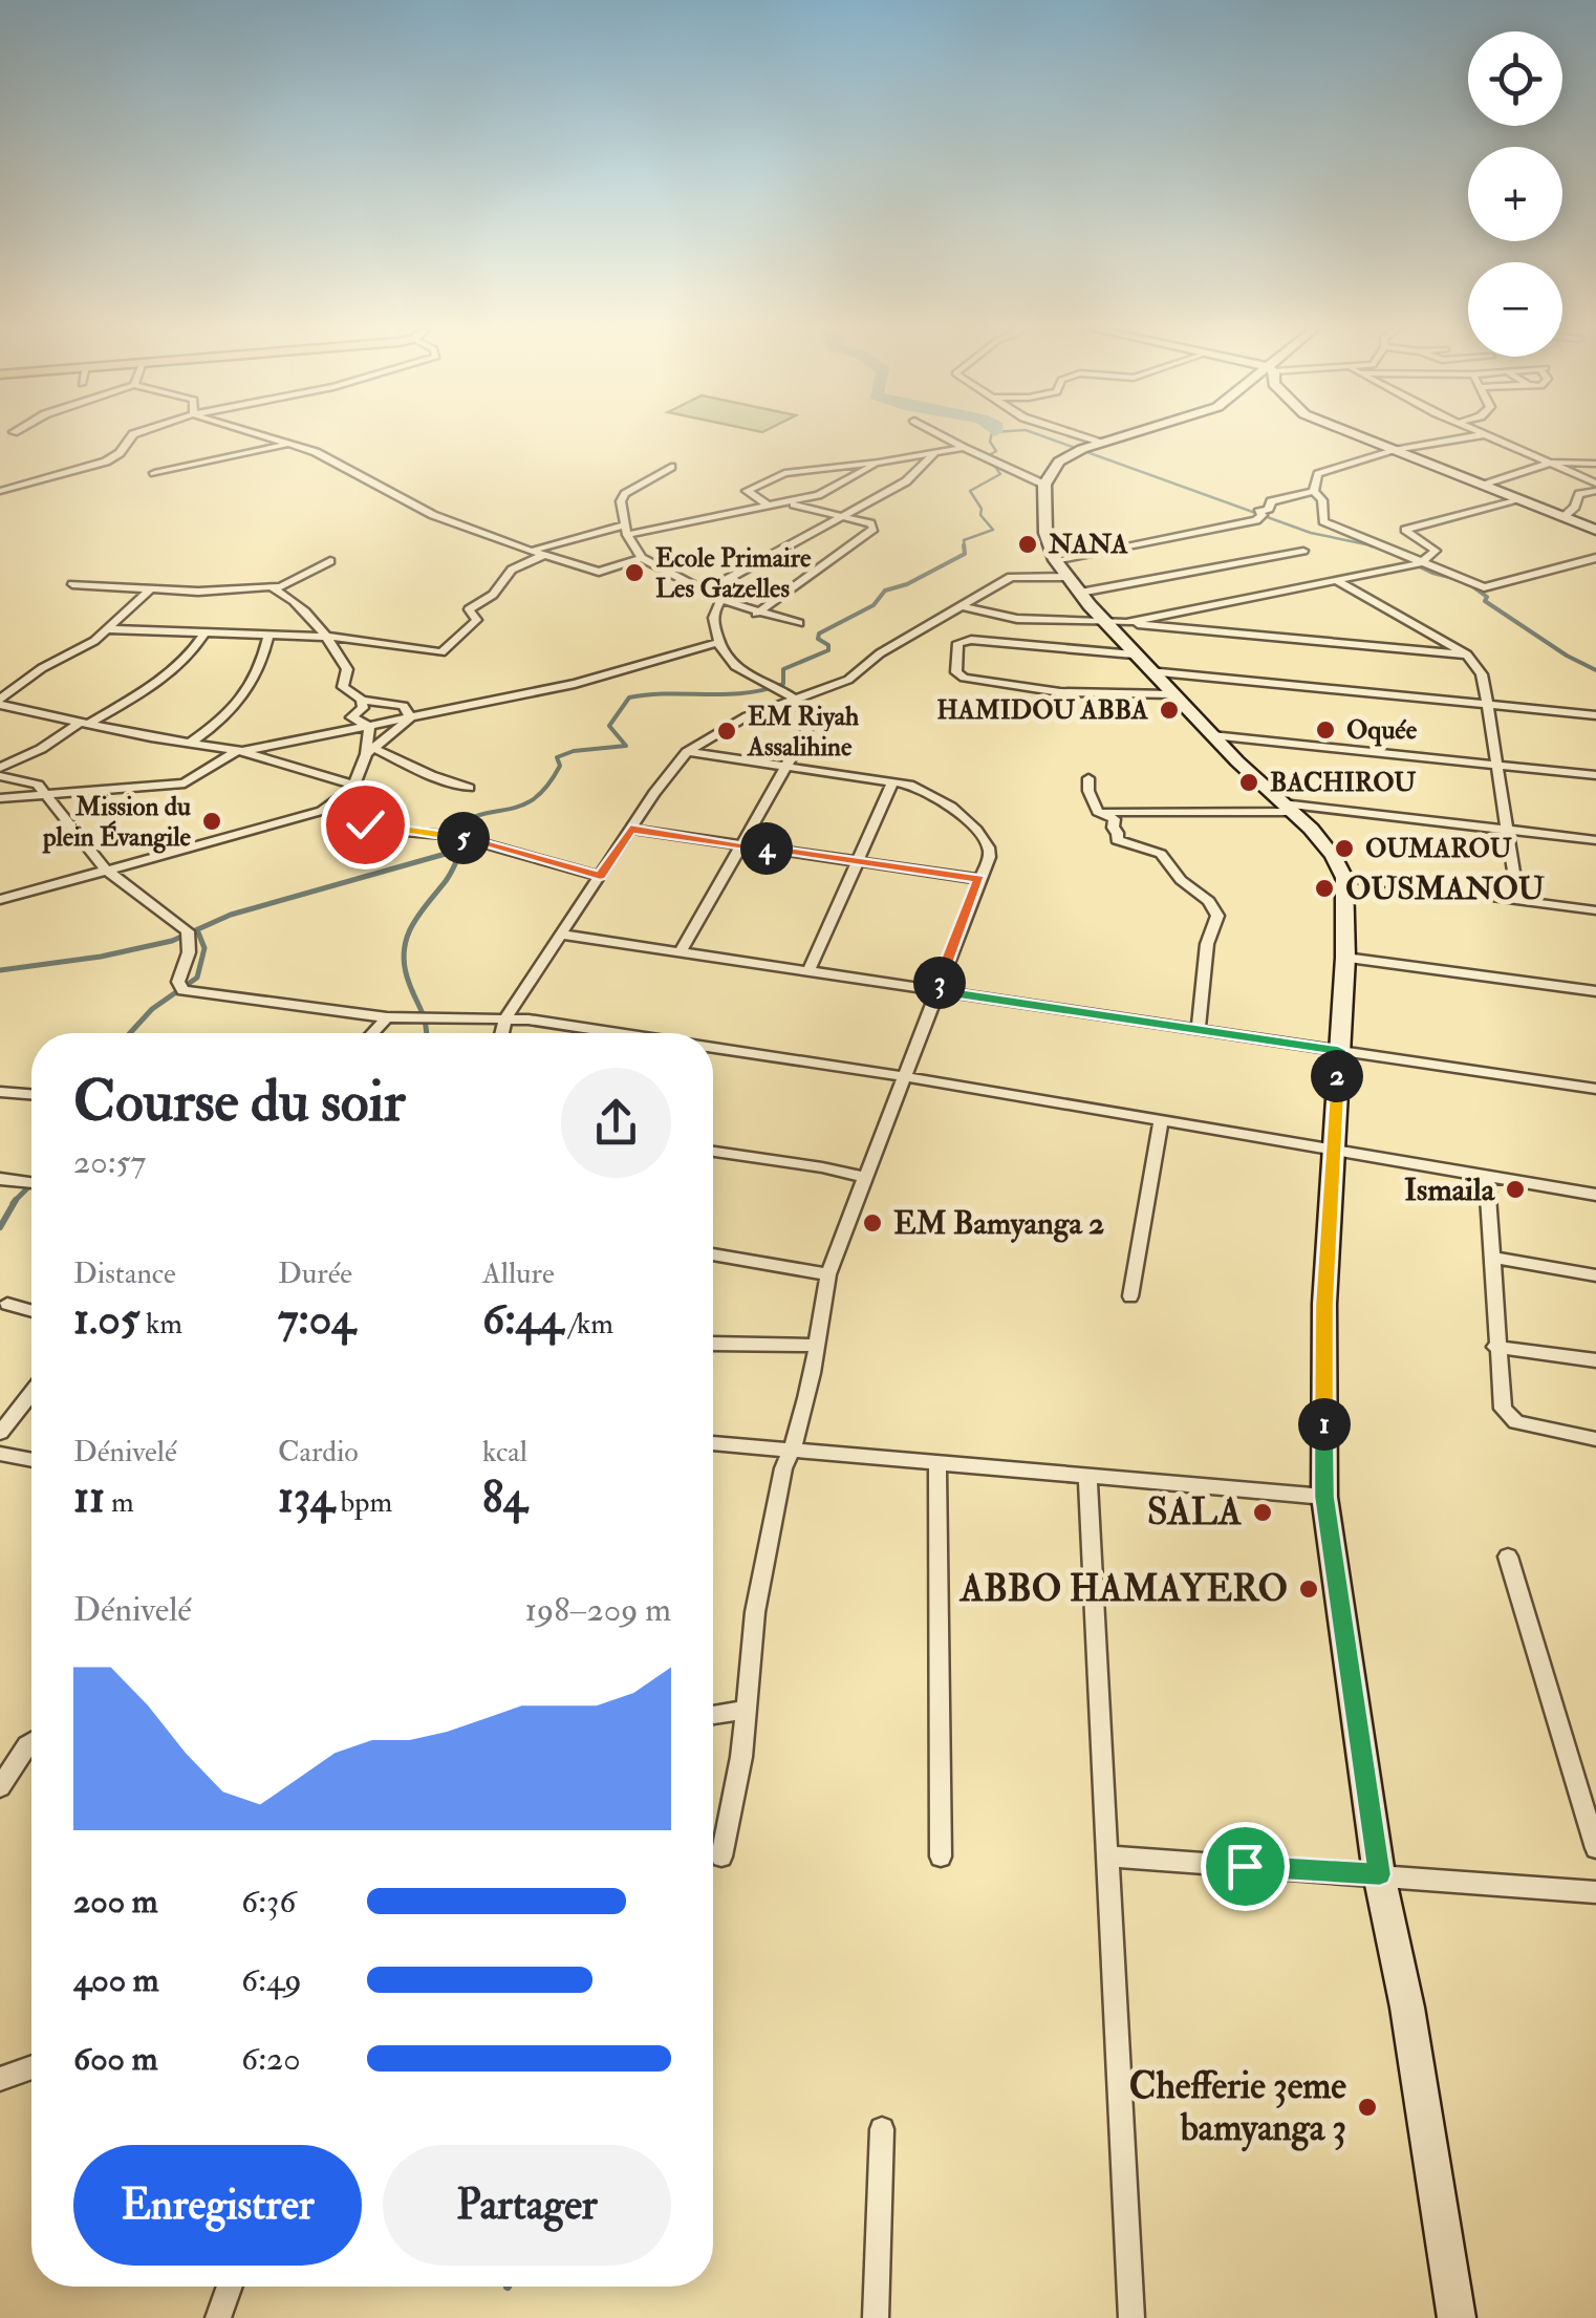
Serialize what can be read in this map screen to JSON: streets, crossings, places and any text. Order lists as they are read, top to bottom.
{
  "places": [
    "NANA",
    "Ecole Primaire Les Gazelles",
    "HAMIDOU ABBA",
    "Oquée",
    "EM Riyah Assalihine",
    "BACHIROU",
    "Mission du plein Évangile",
    "OUMAROU",
    "OUSMANOU",
    "Ismaila",
    "EM Bamyanga 2",
    "SALA",
    "ABBO HAMAYERO",
    "Chefferie 3eme bamyanga 3"
  ],
  "page": {
    "map_buttons": ["+", "−"],
    "pins": [
      "5",
      "4",
      "3",
      "2",
      "1"
    ],
    "heading": ["Course du soir", "20:57"],
    "stats": [
      ["Distance", "1.05 km"],
      ["Durée", "7:04"],
      ["Allure", "6:44 /km"],
      ["Dénivelé", "11 m"],
      ["Cardio", "134 bpm"],
      ["kcal", "84"]
    ],
    "chart": ["Dénivelé", "198–209 m"],
    "list": [
      {
        "name": "200 m",
        "note": "6:36"
      },
      {
        "name": "400 m",
        "note": "6:49"
      },
      {
        "name": "600 m",
        "note": "6:20"
      }
    ],
    "buttons": ["Enregistrer", "Partager"]
  }
}
